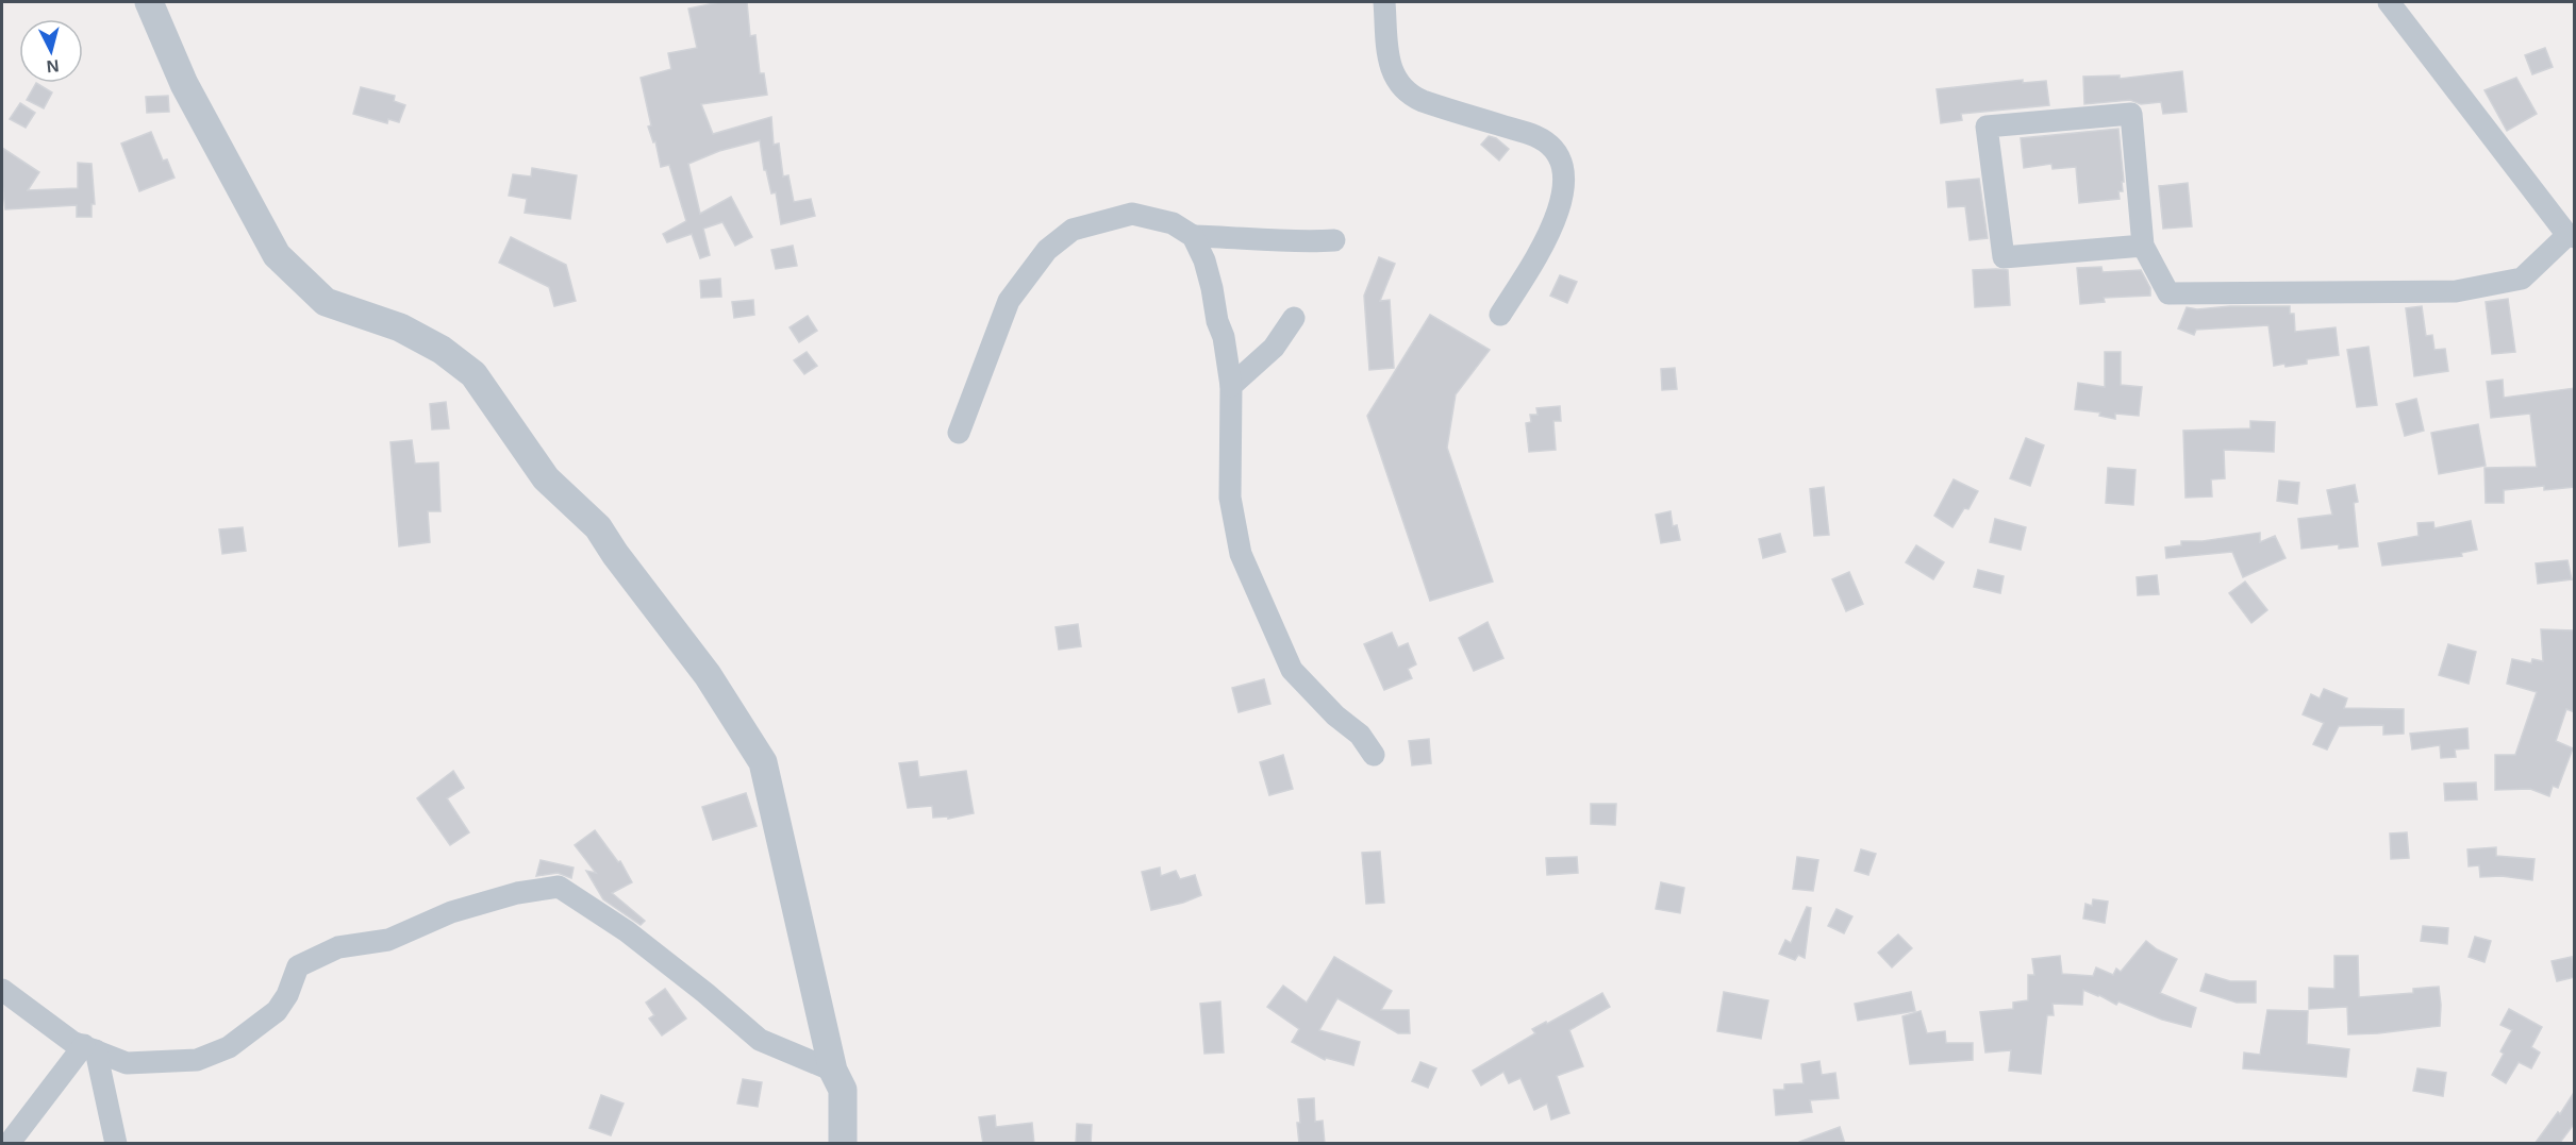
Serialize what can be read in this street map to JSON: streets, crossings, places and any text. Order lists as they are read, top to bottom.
{
  "north": "bottom"
}
